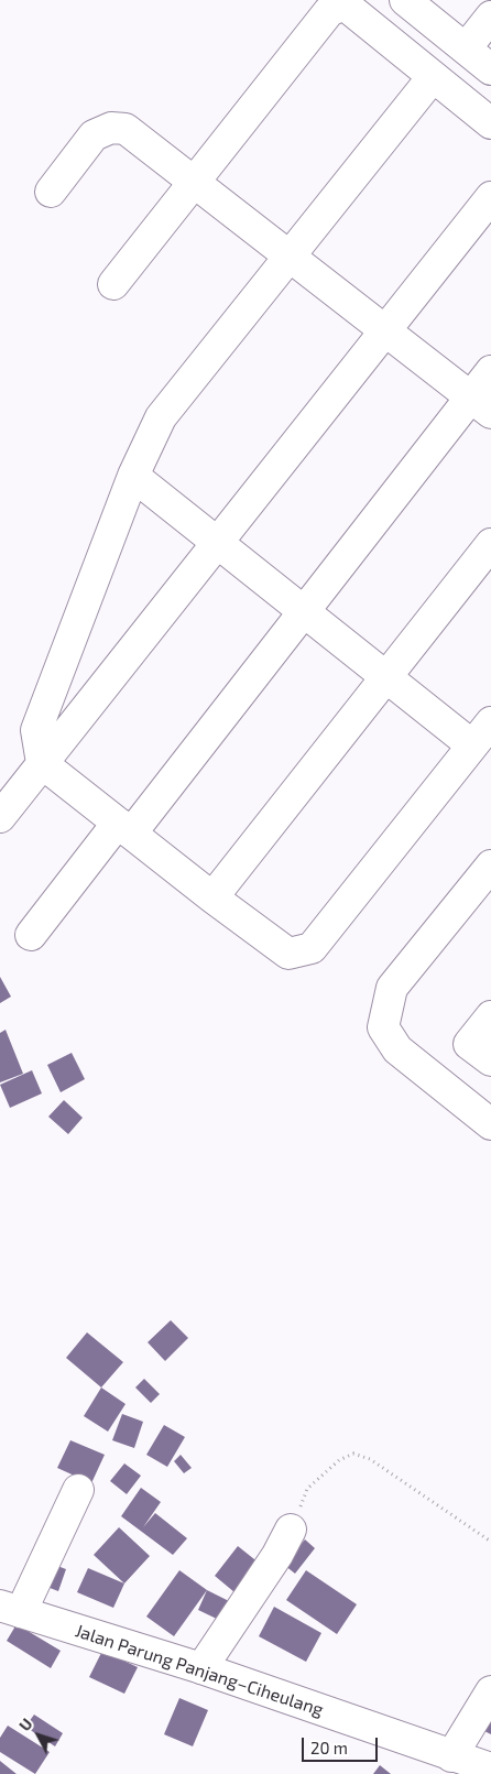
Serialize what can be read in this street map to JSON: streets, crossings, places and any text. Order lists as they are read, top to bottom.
{
  "streets": {
    "street": ["Jalan Parung Panjang–Ciheulang"]
  },
  "scale_bar": "20 m",
  "north": "top left"
}
